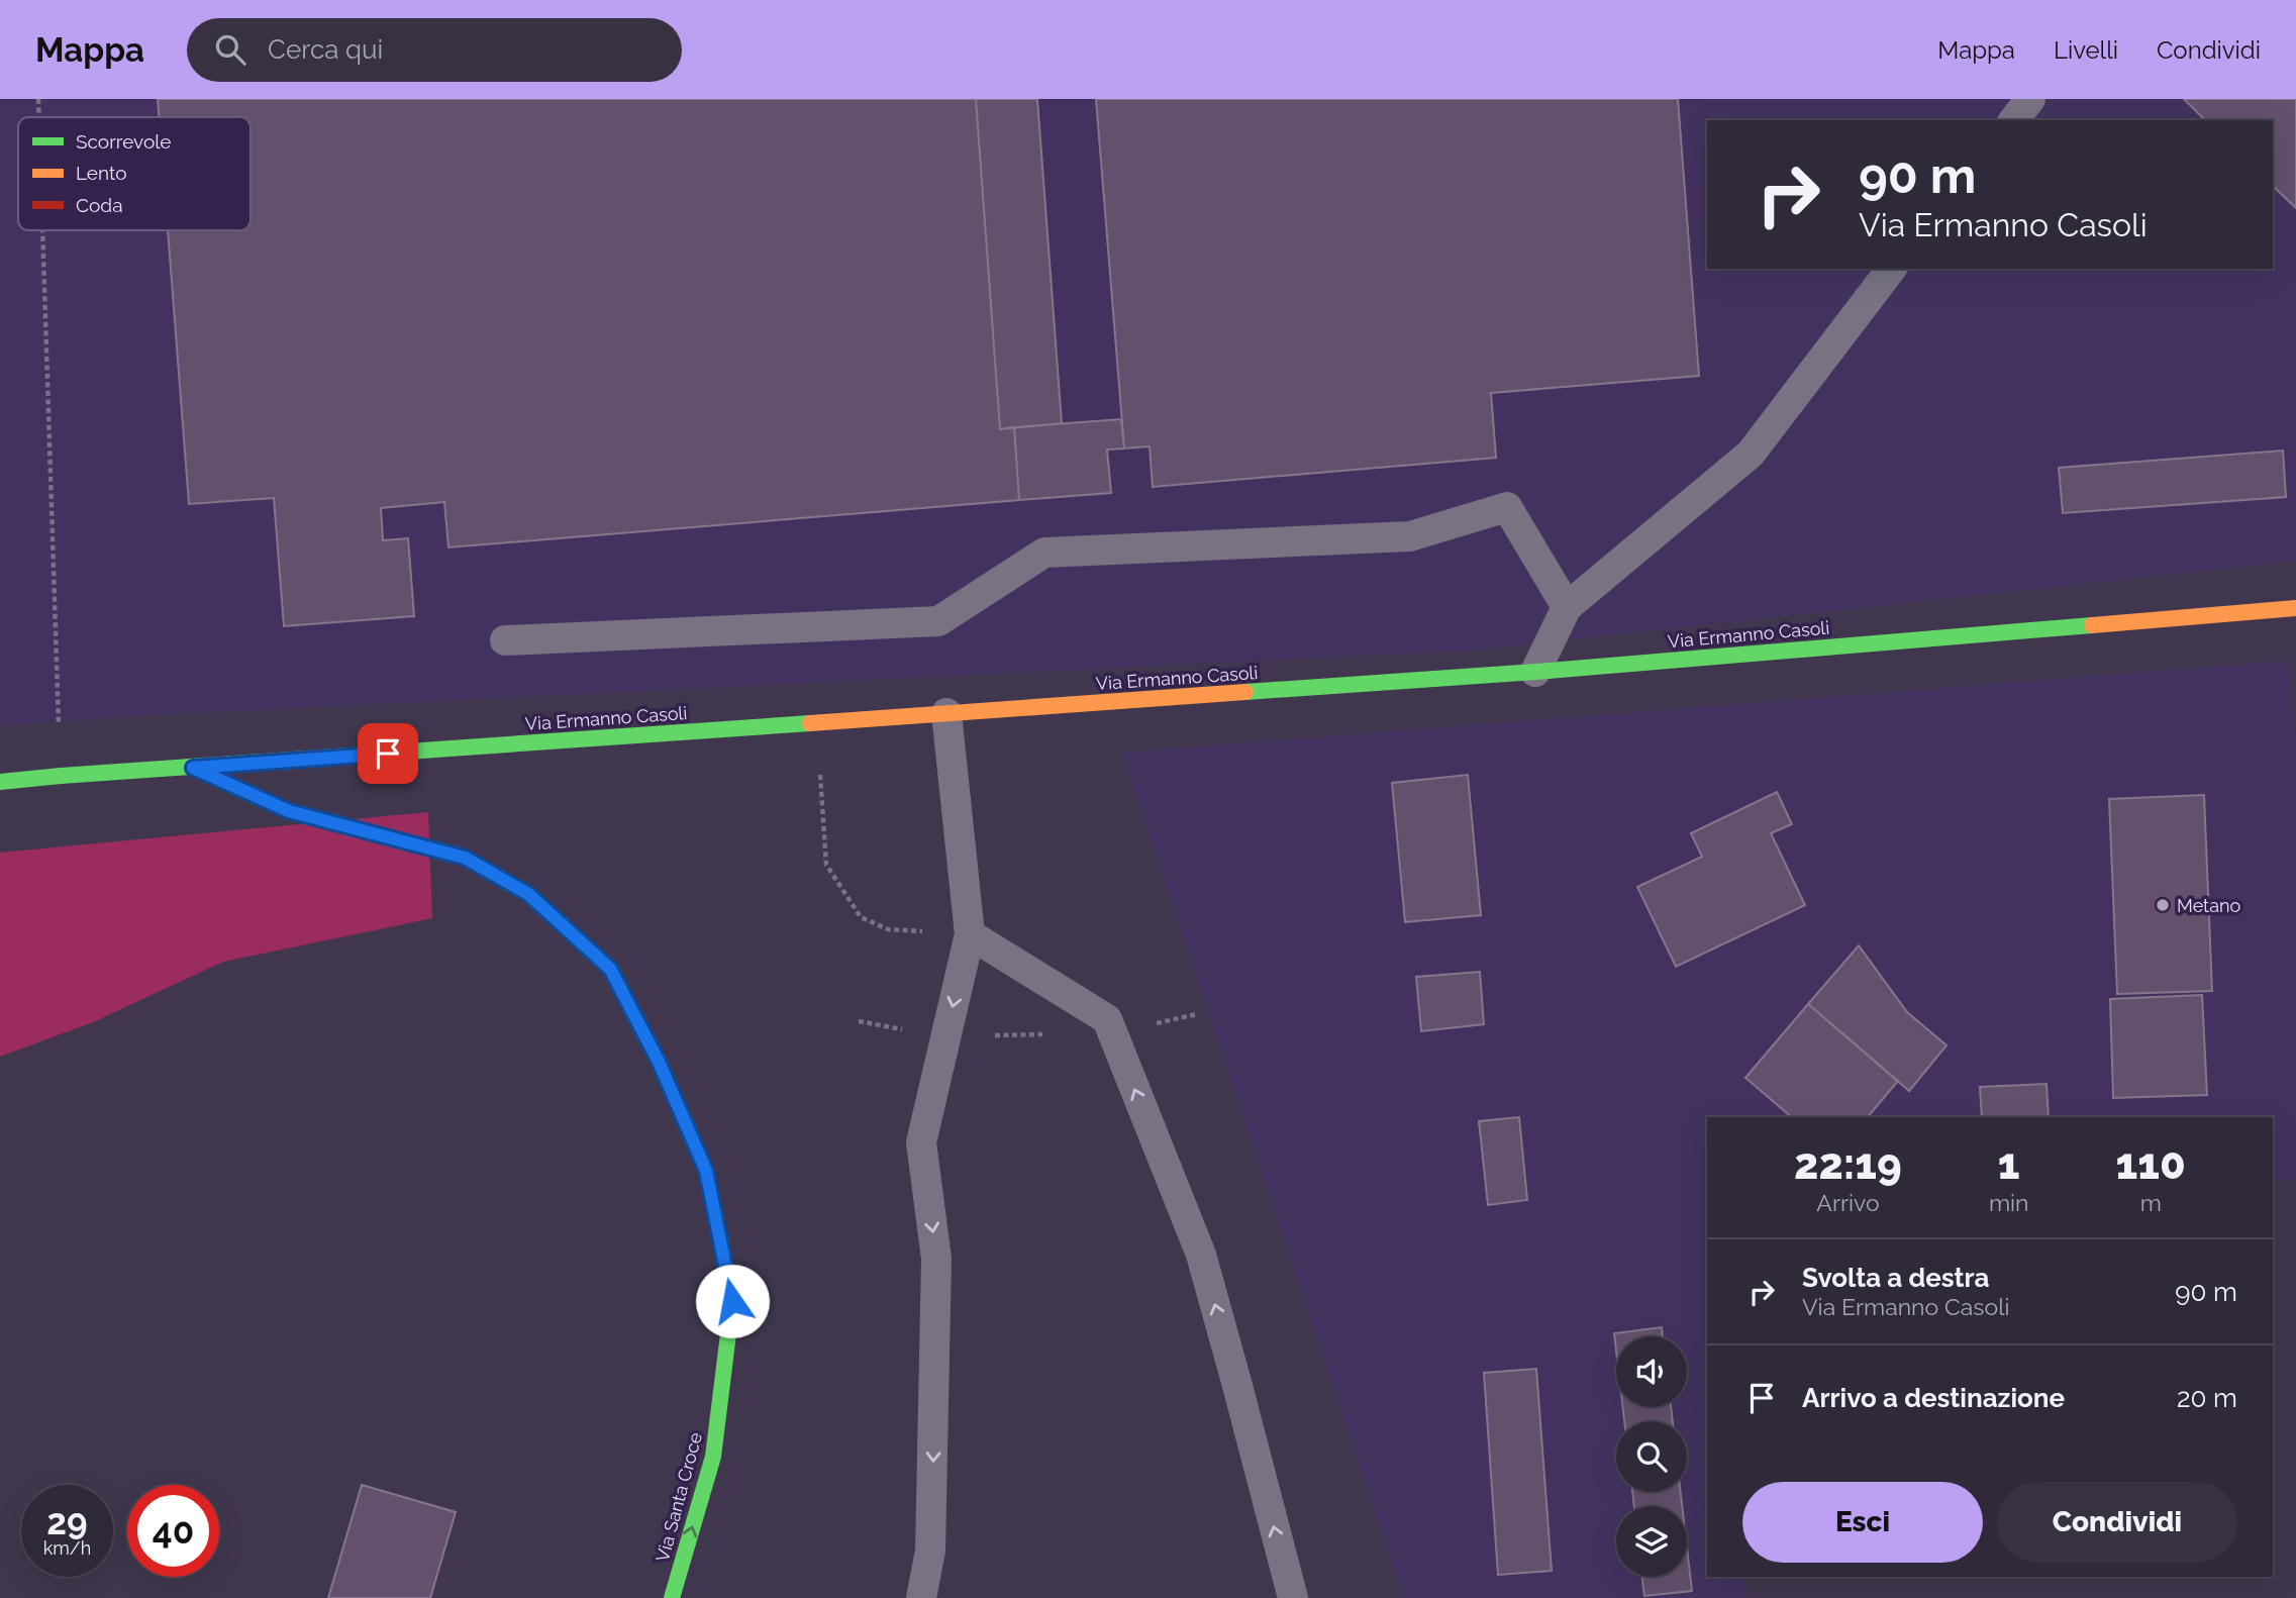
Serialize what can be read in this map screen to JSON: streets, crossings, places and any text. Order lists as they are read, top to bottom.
{
  "streets": {
    "main road": ["Via Ermanno Casoli", "Via Santa Croce"]
  },
  "crossings": [
    ["Via Ermanno Casoli", "Via Santa Croce"]
  ],
  "one_way": ["Via Santa Croce"],
  "places": ["Metano"],
  "legend": ["Scorrevole", "Lento", "Coda"],
  "page": {
    "header": "Mappa",
    "search": "Cerca qui",
    "nav": ["Mappa", "Livelli", "Condividi"],
    "turn": ["90 m", "Via Ermanno Casoli"],
    "eta": [
      "22:19",
      "Arrivo",
      "1",
      "min",
      "110",
      "m"
    ],
    "list": [
      {
        "name": "Svolta a destra",
        "note": "Via Ermanno Casoli",
        "value": "90 m"
      },
      {
        "name": "Arrivo a destinazione",
        "value": "20 m"
      }
    ],
    "buttons": ["Esci", "Condividi"],
    "speed": "29 km/h",
    "limit": "40"
  }
}
